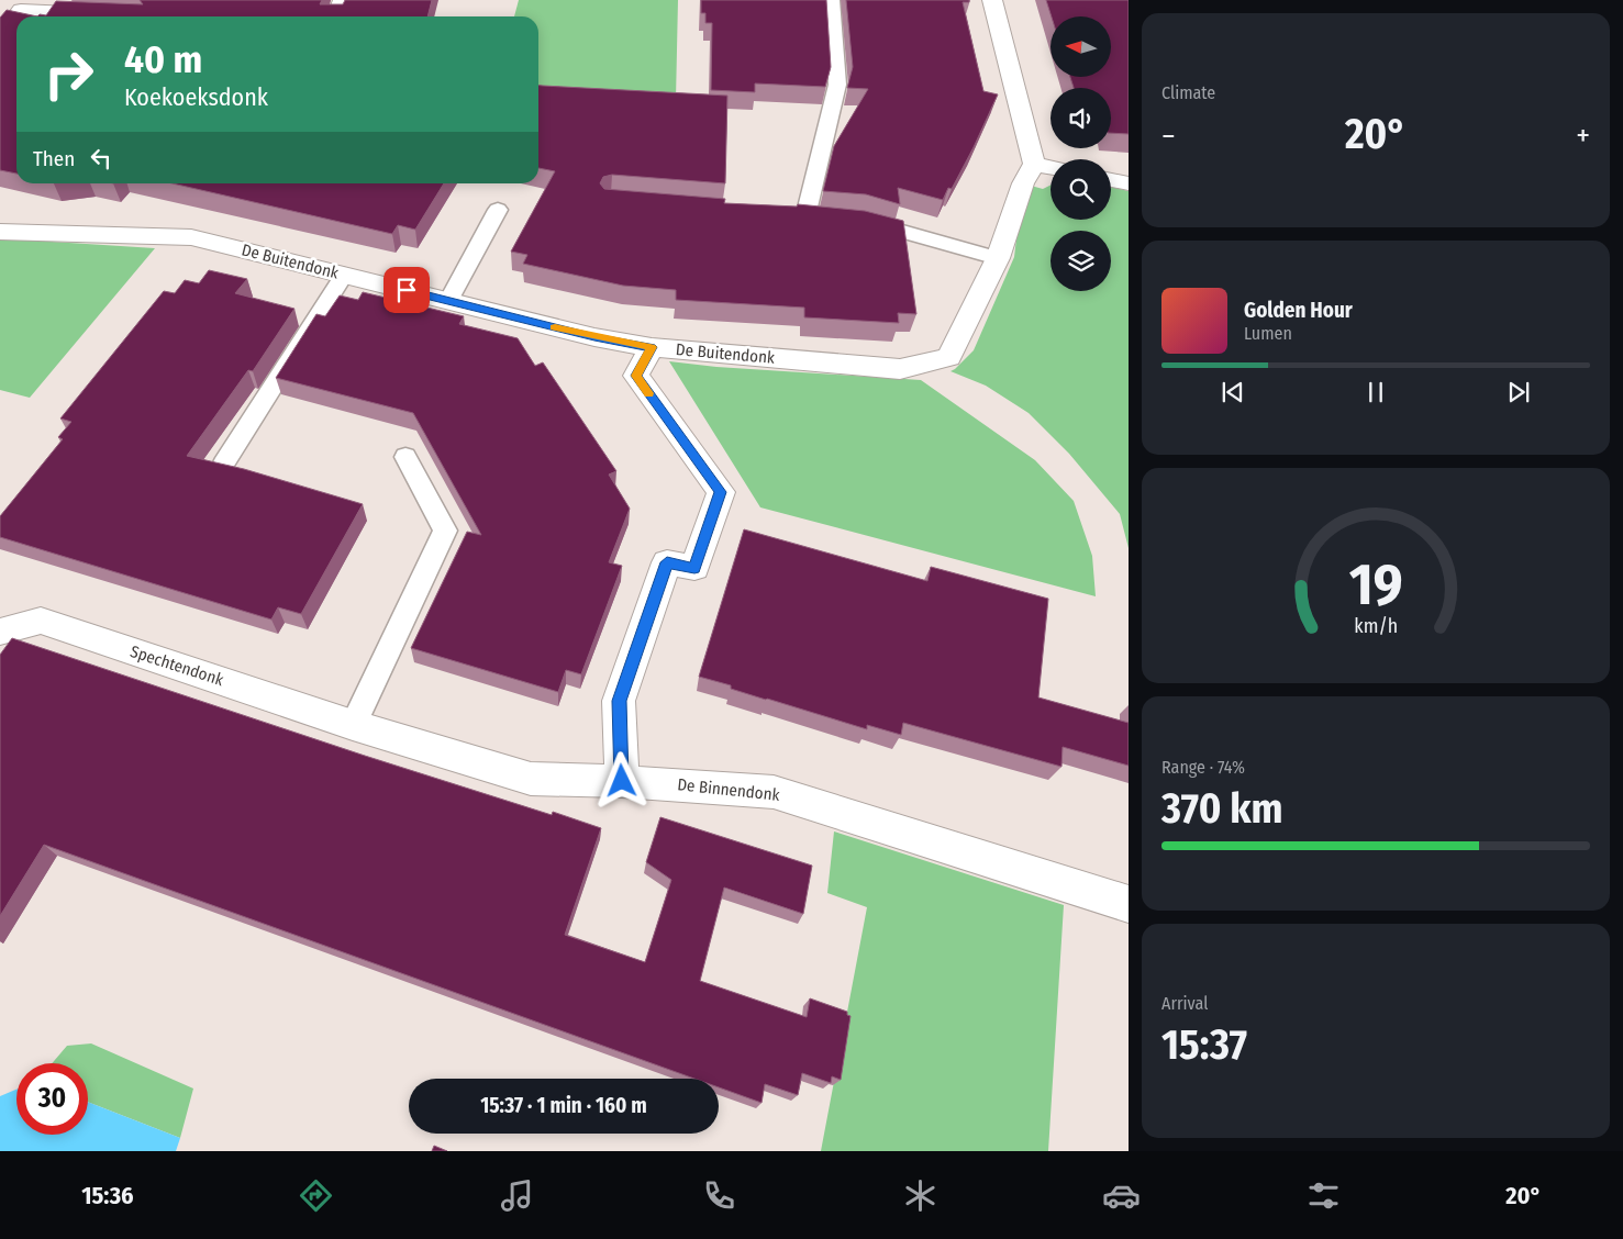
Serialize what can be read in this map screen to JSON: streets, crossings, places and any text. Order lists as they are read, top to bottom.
{
  "streets": {
    "street": ["De Buitendonk", "Spechtendonk", "De Binnendonk"]
  },
  "crossings": [
    ["Spechtendonk", "De Binnendonk"]
  ],
  "north": "left",
  "page": {
    "tile": [
      "Climate",
      ["Range · 74%", "370 km"],
      ["Arrival", "15:37"]
    ],
    "turn": ["40 m", "Koekoeksdonk"],
    "heat": ["−", "20°", "+"],
    "then": "Then",
    "song": ["Golden Hour", "Lumen"],
    "limit": "30",
    "trip": "15:37 · 1 min · 160 m",
    "tabs": ["15:36", "20°"],
    "gauge": ["19", "km/h"]
  }
}
